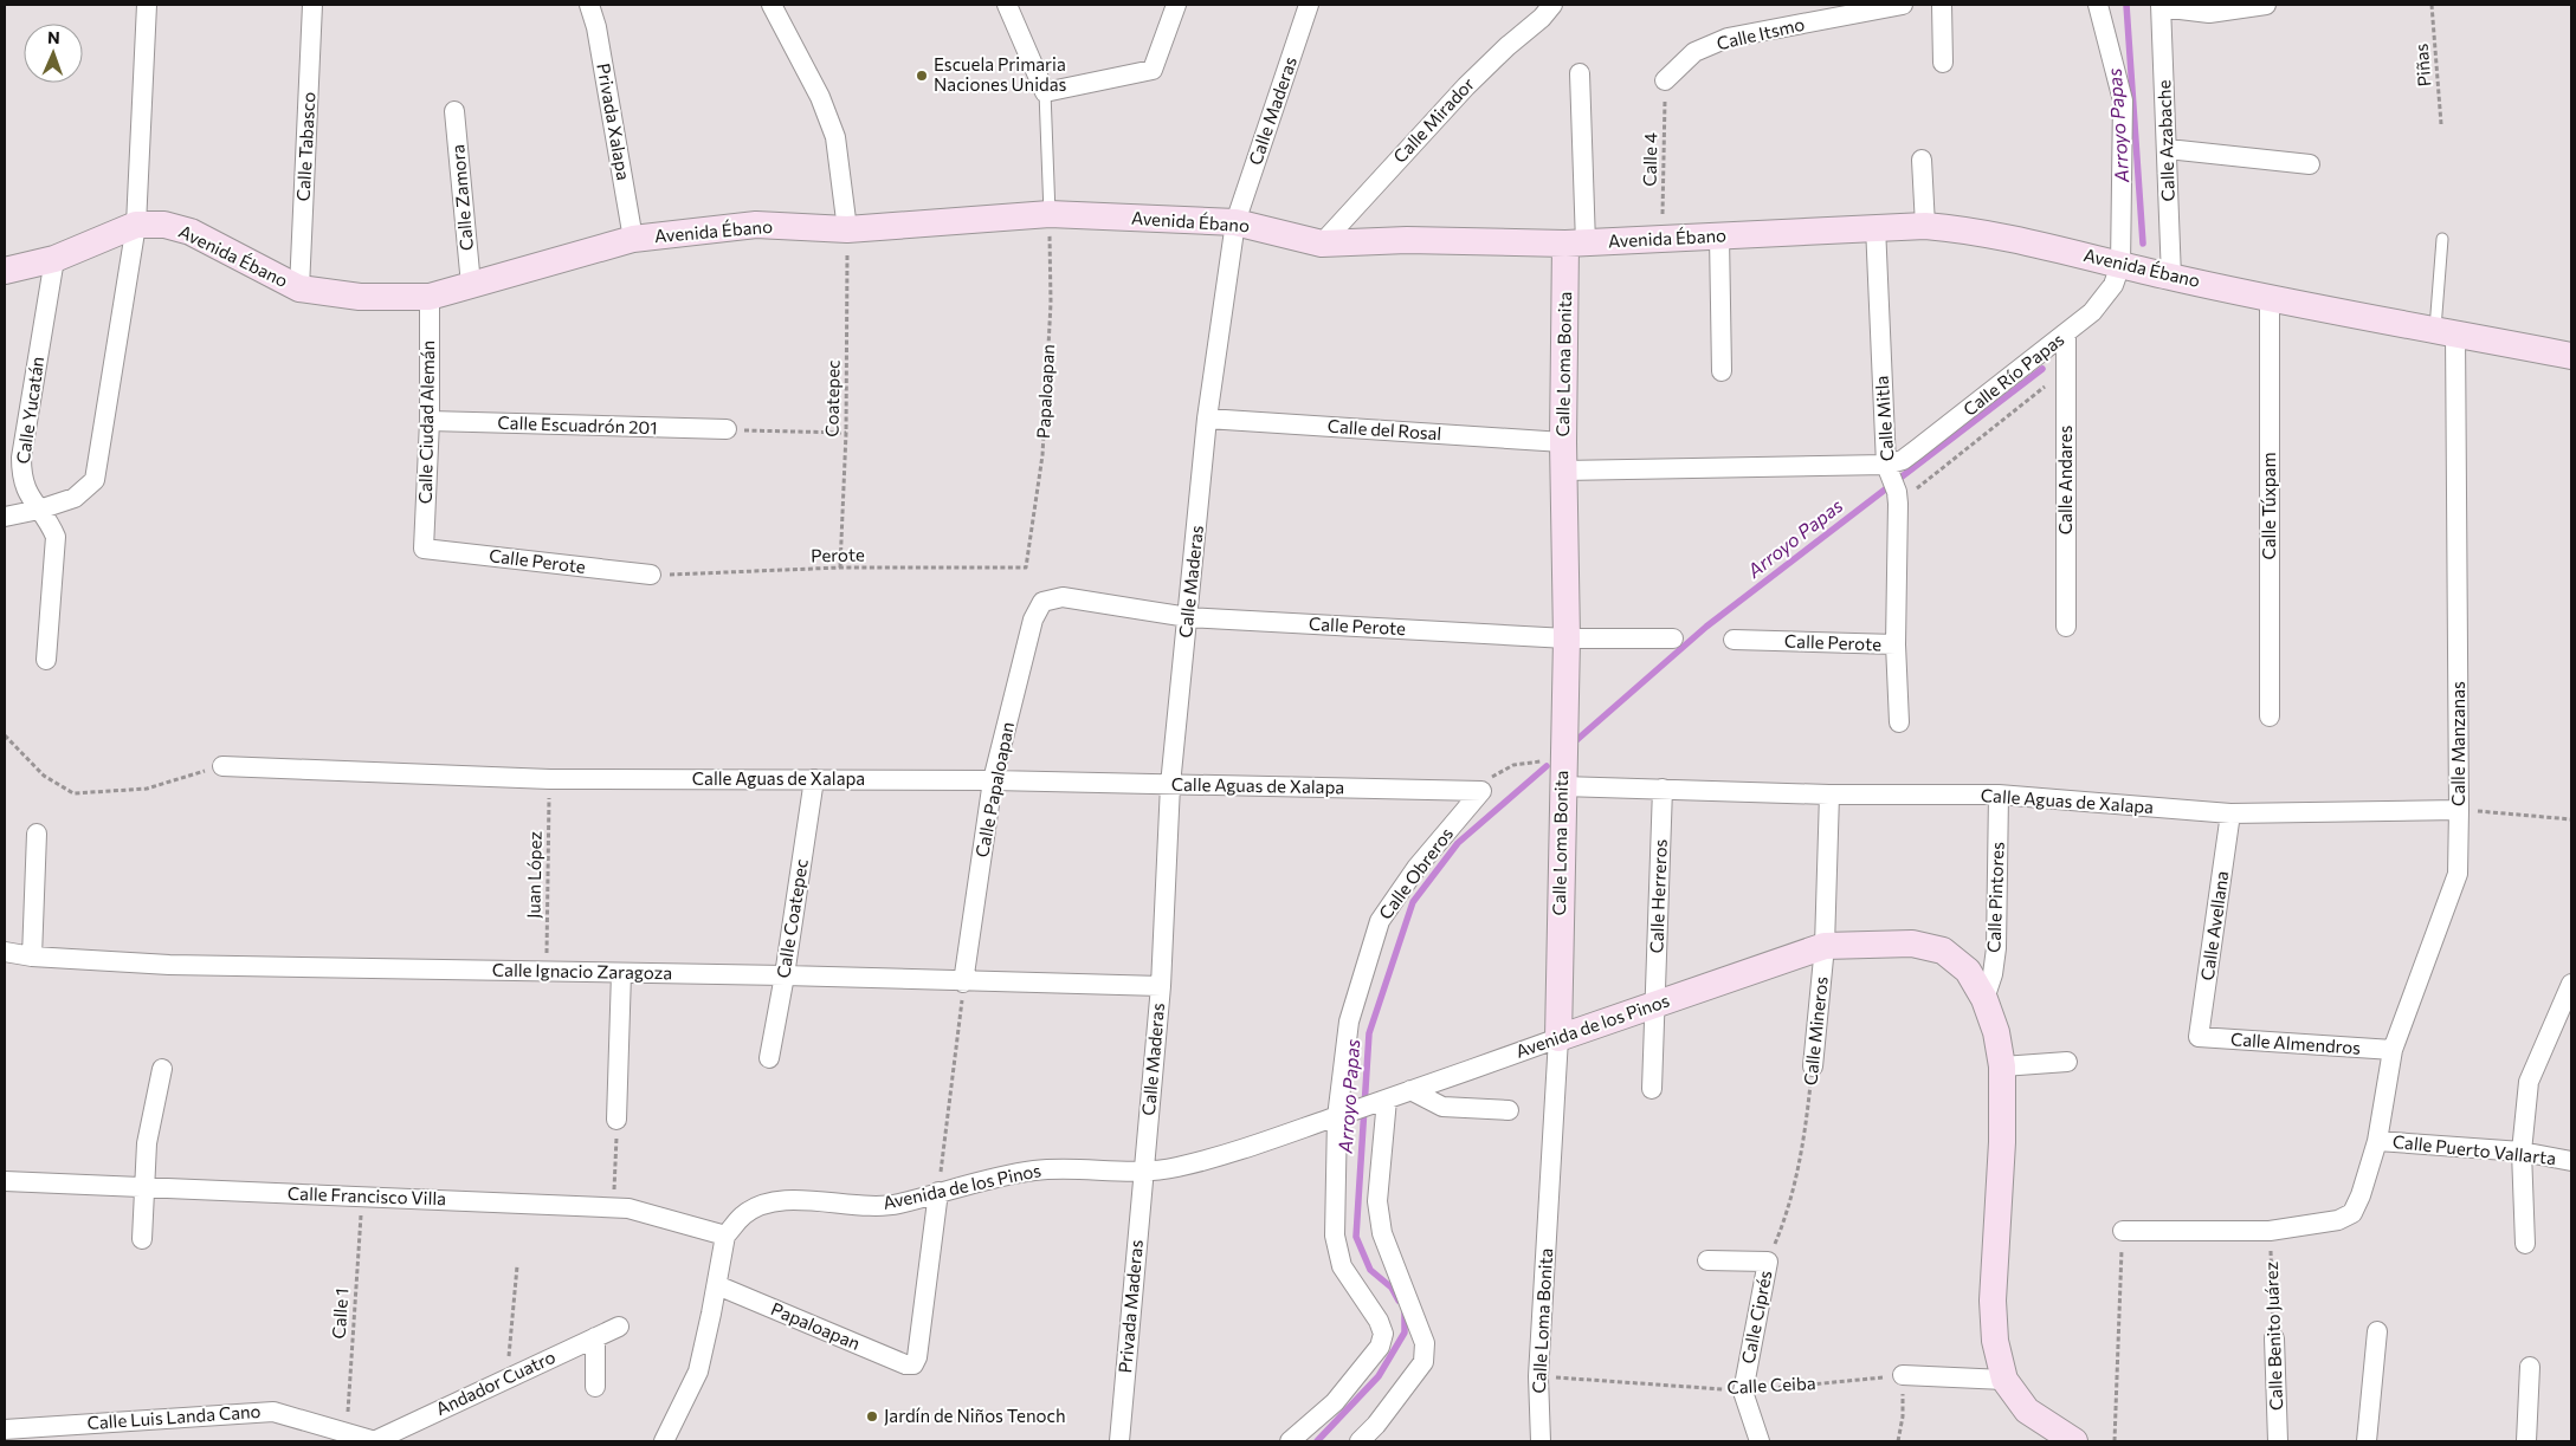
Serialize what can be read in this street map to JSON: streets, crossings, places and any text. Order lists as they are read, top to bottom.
{
  "streets": {
    "main road": ["Avenida Ébano", "Calle Loma Bonita", "Avenida de los Pinos"],
    "street": [
      "Calle Itsmo",
      "Calle Maderas",
      "Calle Mirador",
      "Privada Xalapa",
      "Calle Azabache",
      "Calle Tabasco",
      "Calle Zamora",
      "Calle Río Papas",
      "Papaloapan",
      "Calle Yucatán",
      "Calle Mitla",
      "Calle Ciudad Alemán",
      "Calle Escuadrón 201",
      "Calle del Rosal",
      "Calle Andares",
      "Calle Túxpam",
      "Calle Perote",
      "Calle Manzanas",
      "Calle Aguas de Xalapa",
      "Calle Papaloapan",
      "Calle Obreros",
      "Calle Herreros",
      "Calle Pintores",
      "Calle Coatepec",
      "Calle Avellana",
      "Calle Ignacio Zaragoza",
      "Calle Mineros",
      "Calle Almendros",
      "Calle Puerto Vallarta",
      "Calle Francisco Villa",
      "Privada Maderas",
      "Calle Ciprés",
      "Calle Benito Juárez",
      "Andador Cuatro",
      "Calle Luis Landa Cano"
    ],
    "path": [
      "Piñas",
      "Calle 4",
      "Coatepec",
      "Perote",
      "Juan López",
      "Calle 1",
      "Calle Ceiba"
    ]
  },
  "crossings": [
    ["Calle Itsmo", "Calle 4"],
    ["Calle Maderas", "Avenida Ébano"],
    ["Calle Maderas", "Calle del Rosal"],
    ["Calle Maderas", "Calle Perote"],
    ["Calle Maderas", "Calle Aguas de Xalapa"],
    ["Calle Maderas", "Calle Ignacio Zaragoza"],
    ["Calle Maderas", "Avenida de los Pinos"],
    ["Calle Maderas", "Privada Maderas"],
    ["Calle Mirador", "Avenida Ébano"],
    ["Privada Xalapa", "Avenida Ébano"],
    ["Calle Azabache", "Avenida Ébano"],
    ["Calle Tabasco", "Avenida Ébano"],
    ["Calle 4", "Avenida Ébano"],
    ["Calle Zamora", "Avenida Ébano"],
    ["Avenida Ébano", "Calle Loma Bonita"],
    ["Avenida Ébano", "Calle Río Papas"],
    ["Avenida Ébano", "Papaloapan"],
    ["Avenida Ébano", "Coatepec"],
    ["Avenida Ébano", "Calle Yucatán"],
    ["Avenida Ébano", "Calle Mitla"],
    ["Avenida Ébano", "Calle Ciudad Alemán"],
    ["Avenida Ébano", "Calle Túxpam"],
    ["Avenida Ébano", "Calle Manzanas"],
    ["Calle Loma Bonita", "Calle del Rosal"],
    ["Calle Loma Bonita", "Calle Perote"],
    ["Calle Loma Bonita", "Calle Aguas de Xalapa"],
    ["Calle Loma Bonita", "Avenida de los Pinos"],
    ["Calle Loma Bonita", "Calle Ceiba"],
    ["Calle Río Papas", "Calle Mitla"],
    ["Calle Río Papas", "Calle Andares"],
    ["Papaloapan", "Perote"],
    ["Papaloapan", "Avenida de los Pinos"],
    ["Coatepec", "Perote"],
    ["Calle Mitla", "Calle Perote"],
    ["Calle Ciudad Alemán", "Calle Escuadrón 201"],
    ["Calle Ciudad Alemán", "Calle Perote"],
    ["Perote", "Calle Perote"],
    ["Calle Perote", "Calle Papaloapan"],
    ["Calle Manzanas", "Calle Aguas de Xalapa"],
    ["Calle Manzanas", "Calle Almendros"],
    ["Calle Manzanas", "Calle Puerto Vallarta"],
    ["Calle Manzanas", "Calle Benito Juárez"],
    ["Calle Aguas de Xalapa", "Calle Papaloapan"],
    ["Calle Aguas de Xalapa", "Calle Obreros"],
    ["Calle Aguas de Xalapa", "Juan López"],
    ["Calle Aguas de Xalapa", "Calle Herreros"],
    ["Calle Aguas de Xalapa", "Calle Pintores"],
    ["Calle Aguas de Xalapa", "Calle Coatepec"],
    ["Calle Aguas de Xalapa", "Calle Avellana"],
    ["Calle Aguas de Xalapa", "Calle Mineros"],
    ["Calle Papaloapan", "Calle Ignacio Zaragoza"],
    ["Calle Obreros", "Avenida de los Pinos"],
    ["Juan López", "Calle Ignacio Zaragoza"],
    ["Calle Herreros", "Avenida de los Pinos"],
    ["Calle Pintores", "Avenida de los Pinos"],
    ["Calle Coatepec", "Calle Ignacio Zaragoza"],
    ["Calle Avellana", "Calle Almendros"],
    ["Avenida de los Pinos", "Calle Mineros"],
    ["Avenida de los Pinos", "Calle Francisco Villa"],
    ["Avenida de los Pinos", "Privada Maderas"],
    ["Calle Mineros", "Calle Ciprés"],
    ["Calle Francisco Villa", "Calle 1"],
    ["Calle 1", "Calle Luis Landa Cano"],
    ["Calle Ciprés", "Calle Ceiba"],
    ["Andador Cuatro", "Calle Luis Landa Cano"]
  ],
  "water": ["Arroyo Papas"],
  "places": ["Escuela Primaria Naciones Unidas", "Jardín de Niños Tenoch"],
  "north": "top"
}
